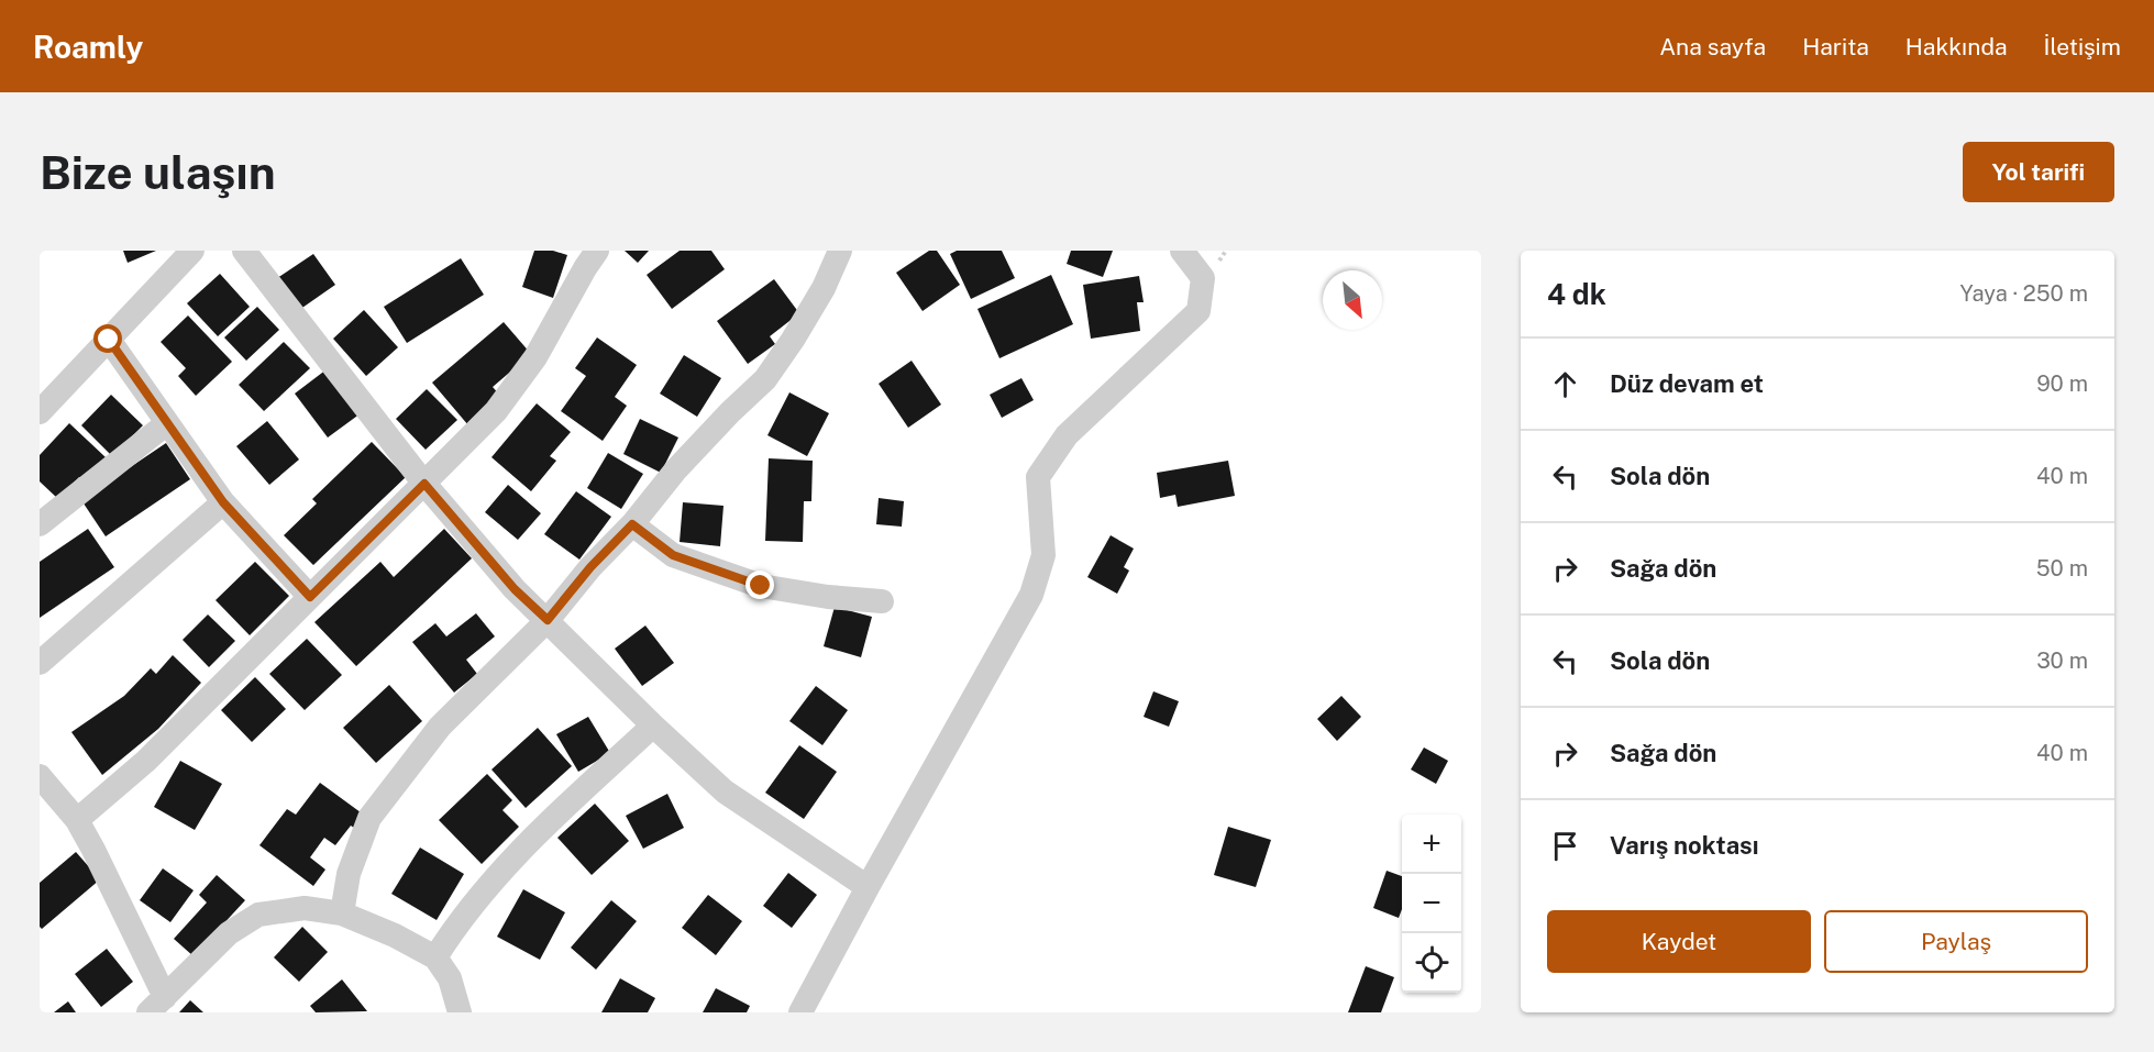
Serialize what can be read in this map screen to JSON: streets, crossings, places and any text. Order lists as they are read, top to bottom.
{
  "north": "bottom right",
  "page": {
    "header": "Roamly",
    "nav": [
      "Ana sayfa",
      "Harita",
      "Hakkında",
      "İletişim"
    ],
    "buttons": [
      "Yol tarifi",
      ["Kaydet", "Paylaş"]
    ],
    "title": "Bize ulaşın",
    "heading": ["4 dk", "Yaya · 250 m"],
    "list": [
      ["Düz devam et", "90 m"],
      ["Sola dön", "40 m"],
      ["Sağa dön", "50 m"],
      ["Sola dön", "30 m"],
      ["Sağa dön", "40 m"],
      "Varış noktası"
    ],
    "map_buttons": ["+", "−"]
  }
}
